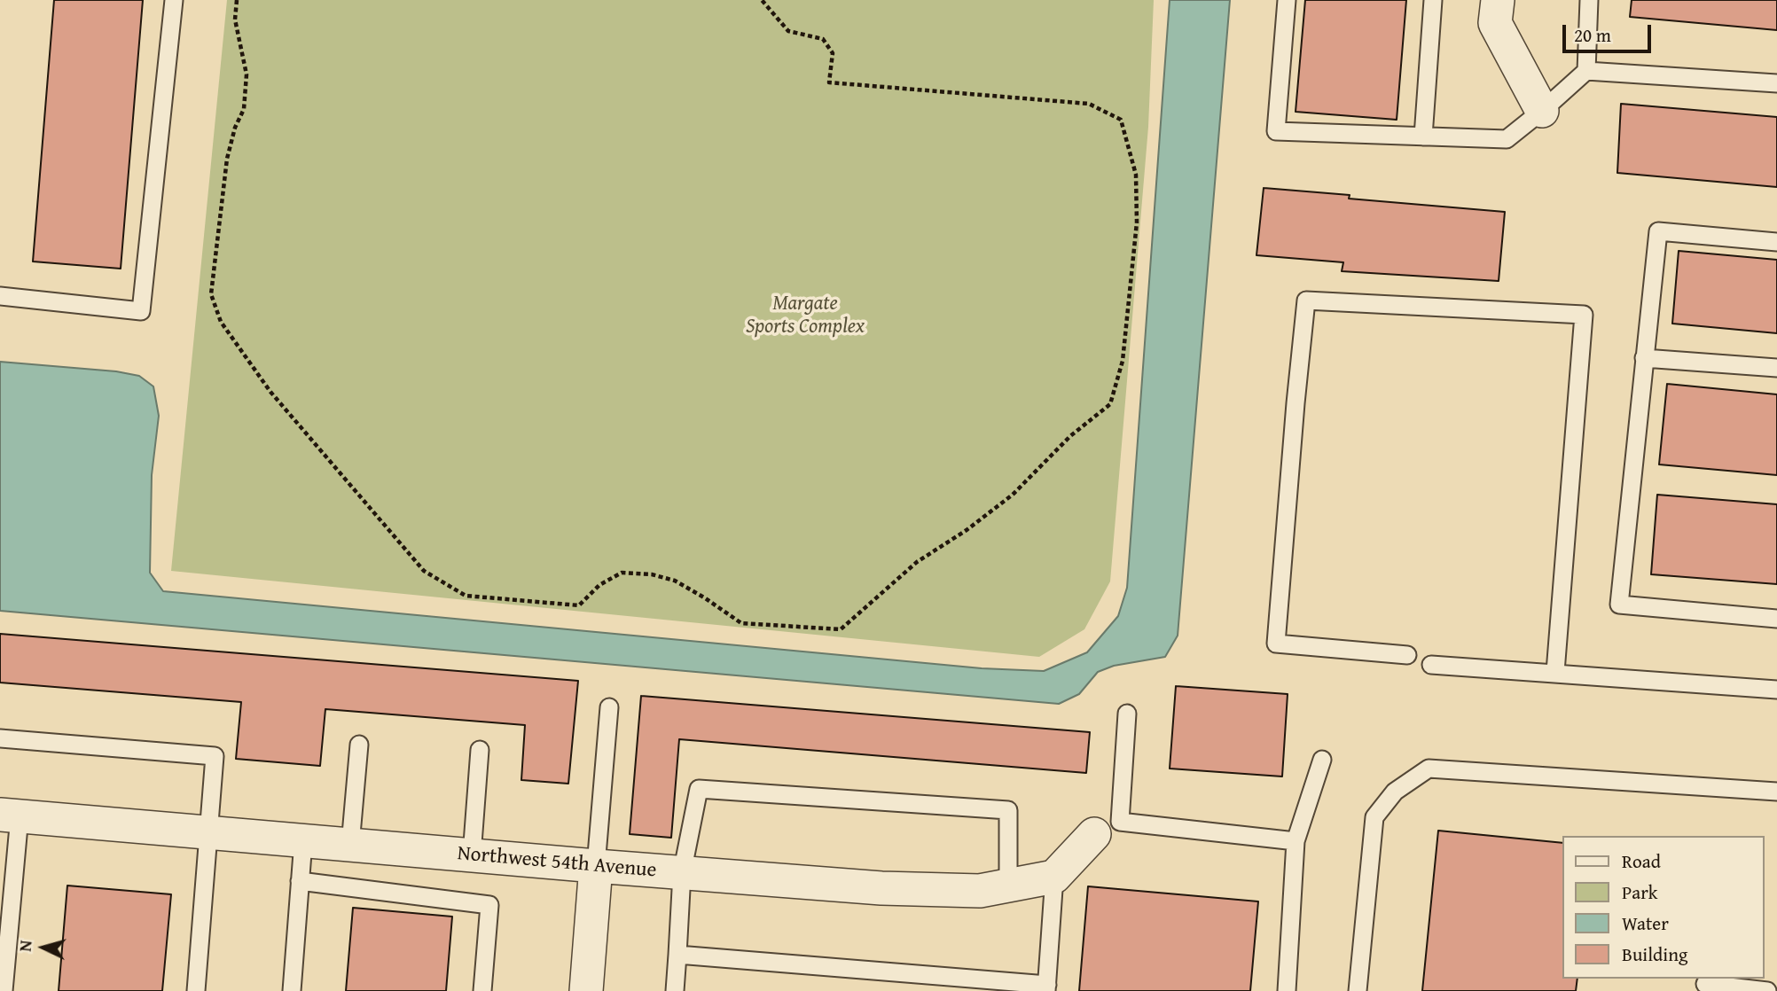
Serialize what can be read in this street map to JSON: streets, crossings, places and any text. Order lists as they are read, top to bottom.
{
  "streets": {
    "street": ["Northwest 54th Avenue"]
  },
  "parks": ["Margate Sports Complex"],
  "legend": [
    "Road",
    "Park",
    "Water",
    "Building"
  ],
  "scale_bar": "20 m",
  "north": "left"
}
